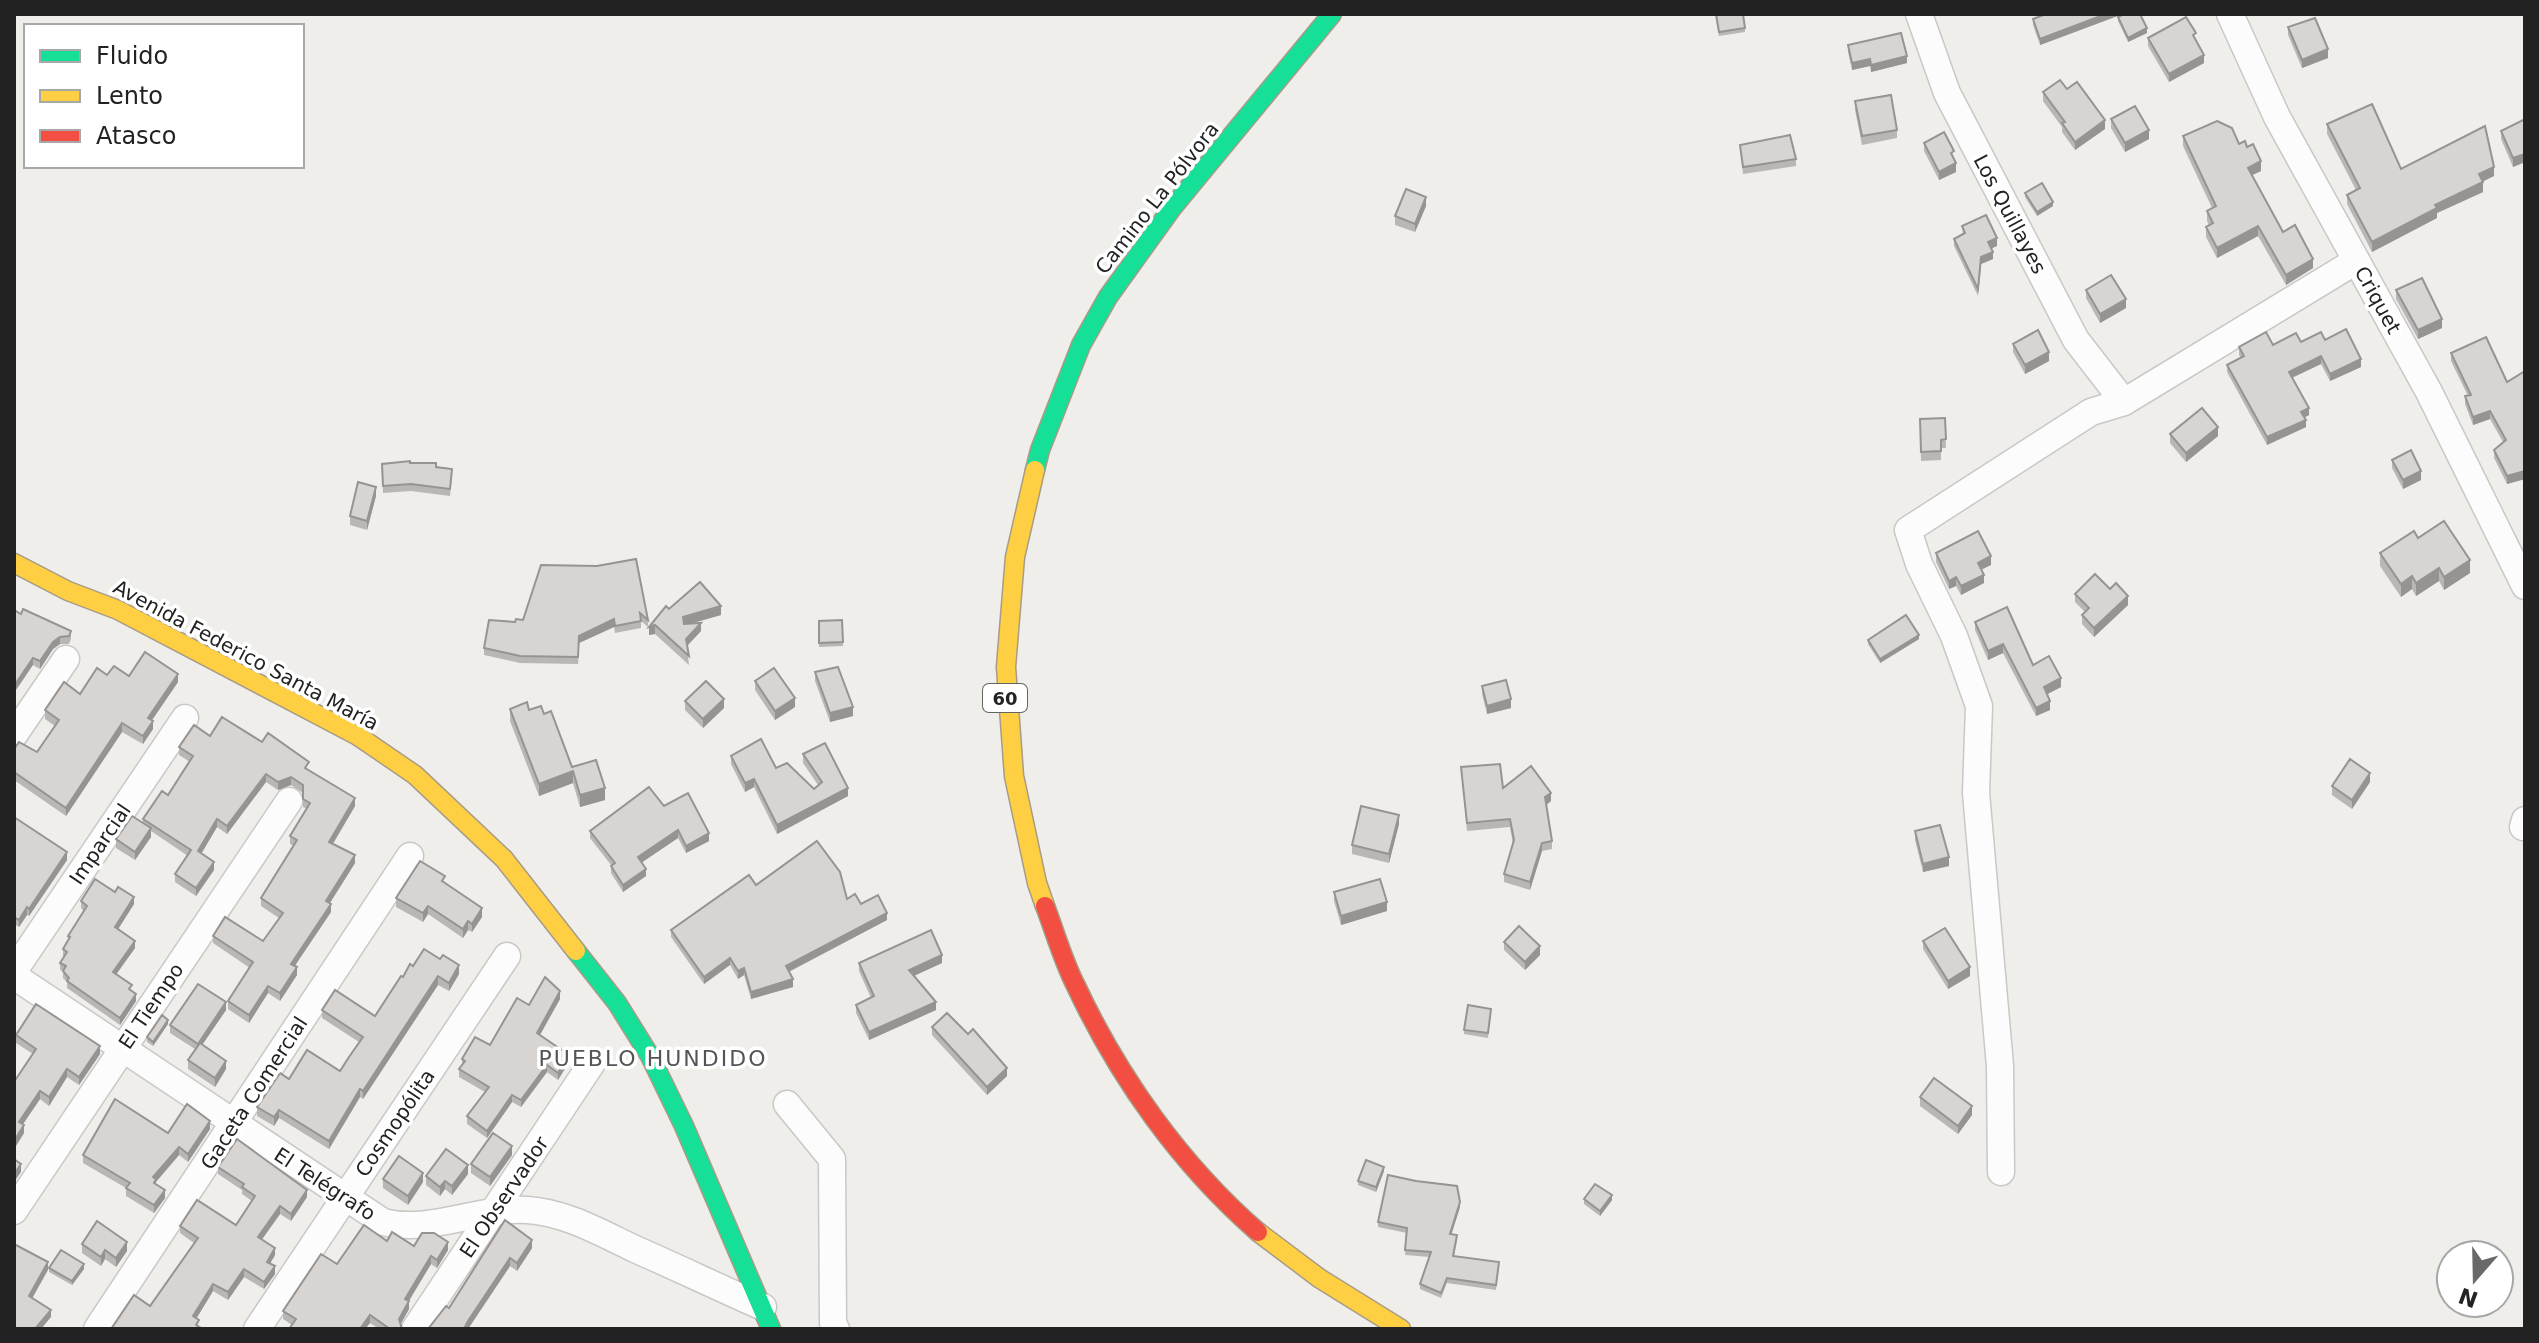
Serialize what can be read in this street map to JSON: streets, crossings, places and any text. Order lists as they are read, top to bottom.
{
  "streets": {
    "main road": ["Camino La Pólvora", "Avenida Federico Santa María", "60"],
    "street": [
      "Los Quillayes",
      "Criquet",
      "Imparcial",
      "El Tiempo",
      "Gaceta Comercial",
      "Cosmopólita",
      "El Telégrafo",
      "El Observador"
    ]
  },
  "crossings": [
    ["Avenida Federico Santa María", "El Telégrafo"],
    ["Imparcial", "El Telégrafo"],
    ["El Tiempo", "El Telégrafo"],
    ["Gaceta Comercial", "El Telégrafo"],
    ["Cosmopólita", "El Telégrafo"],
    ["El Telégrafo", "El Observador"]
  ],
  "districts": ["PUEBLO HUNDIDO"],
  "legend": ["Fluido", "Lento", "Atasco"],
  "north": "bottom"
}
